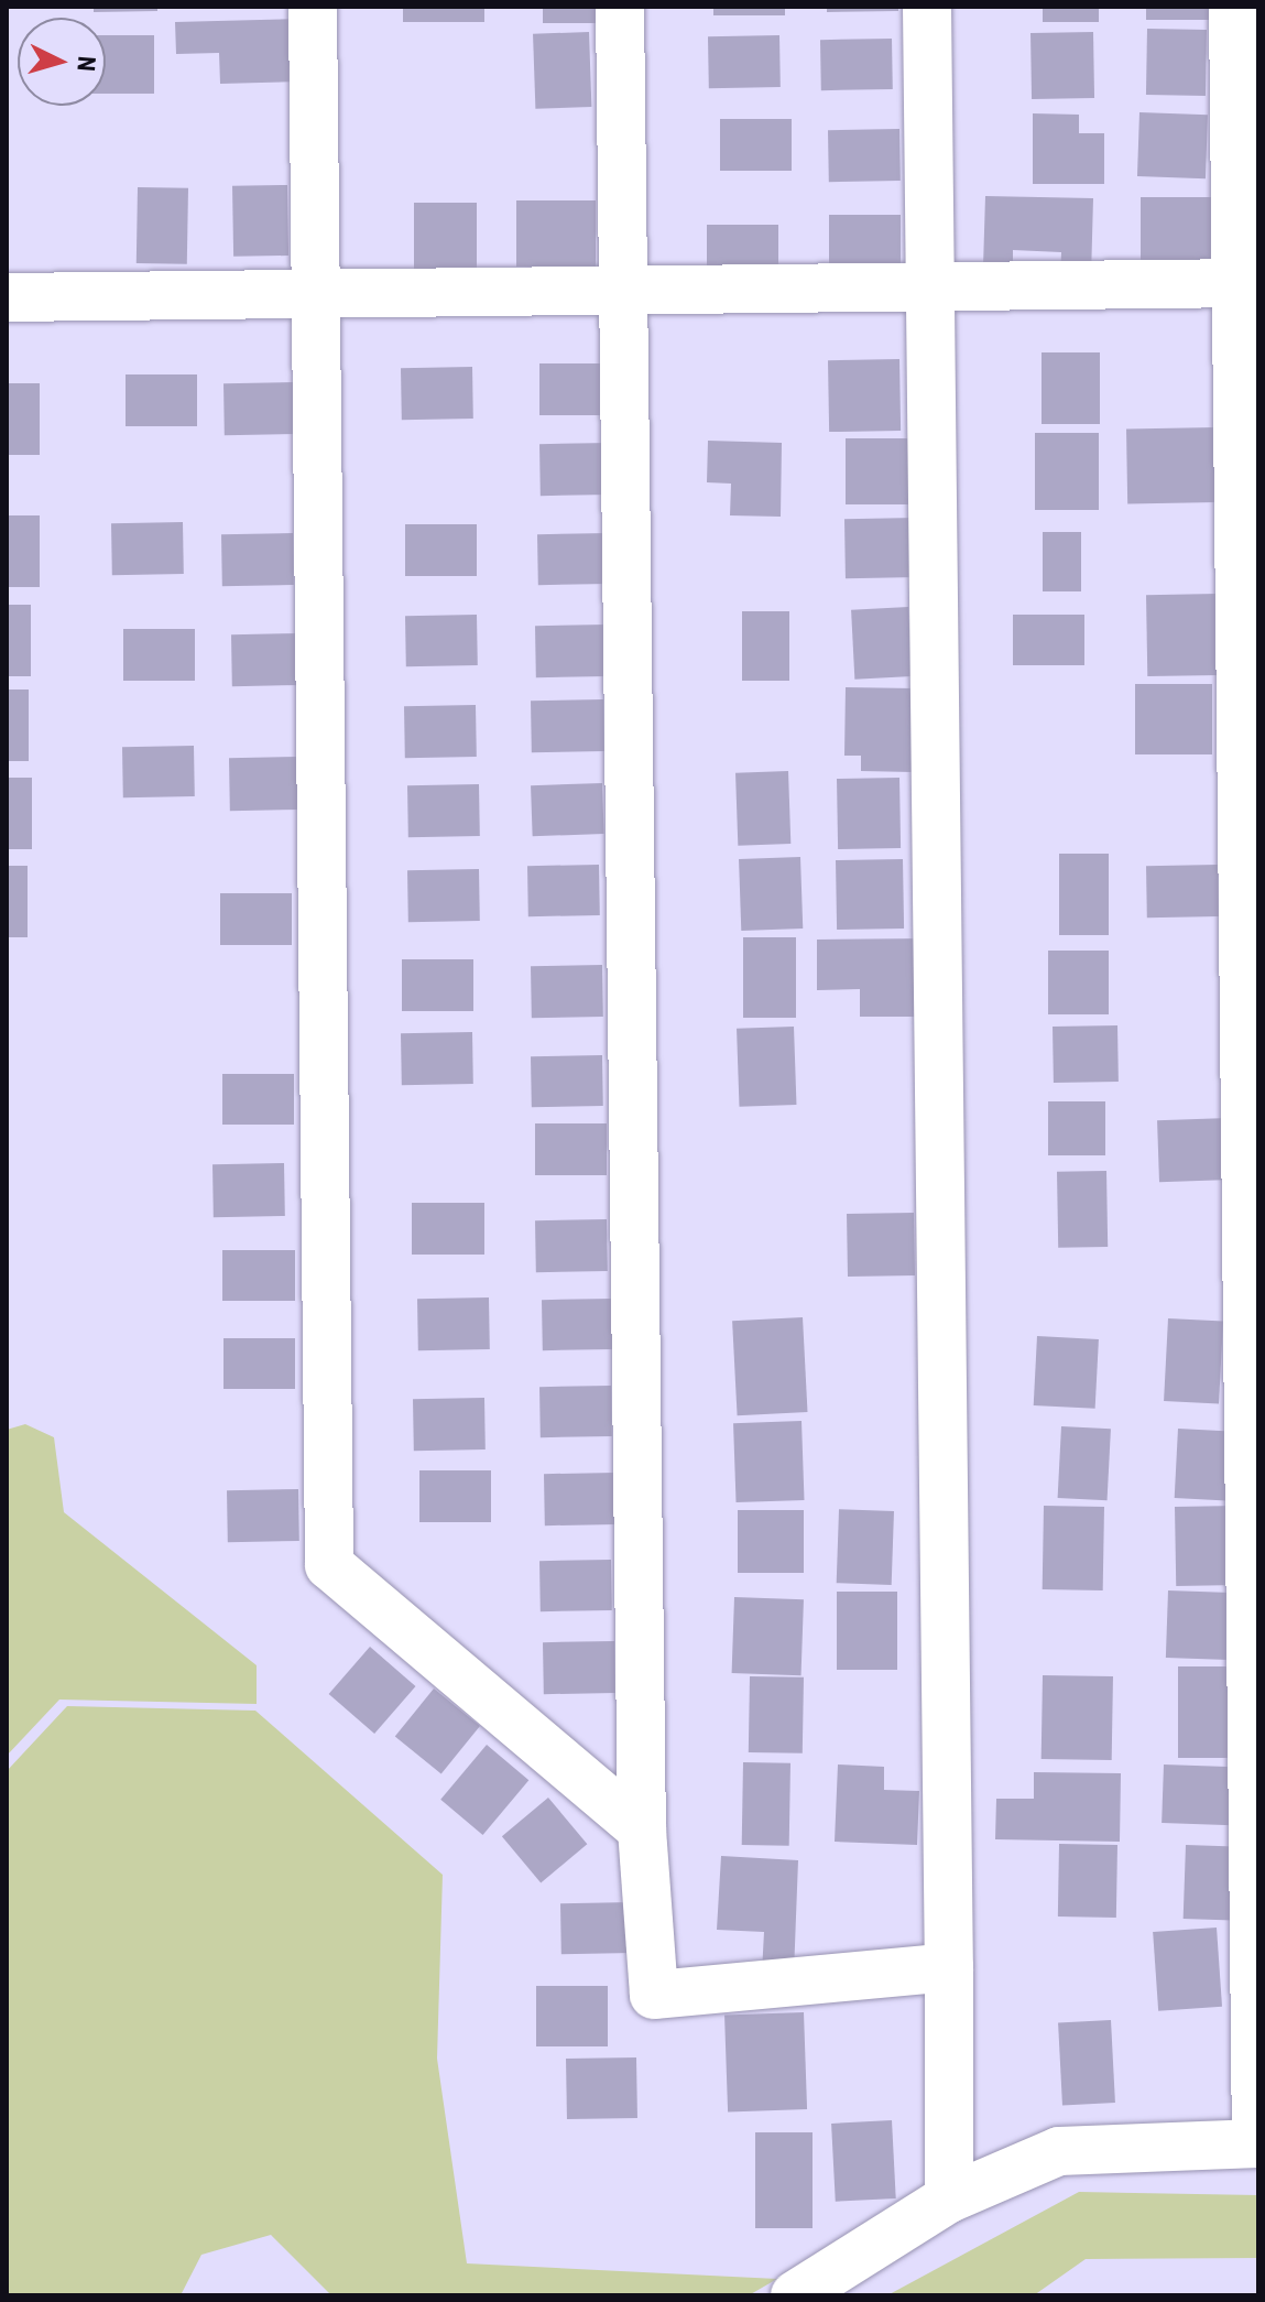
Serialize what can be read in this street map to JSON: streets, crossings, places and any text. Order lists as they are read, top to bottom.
{
  "north": "right"
}
